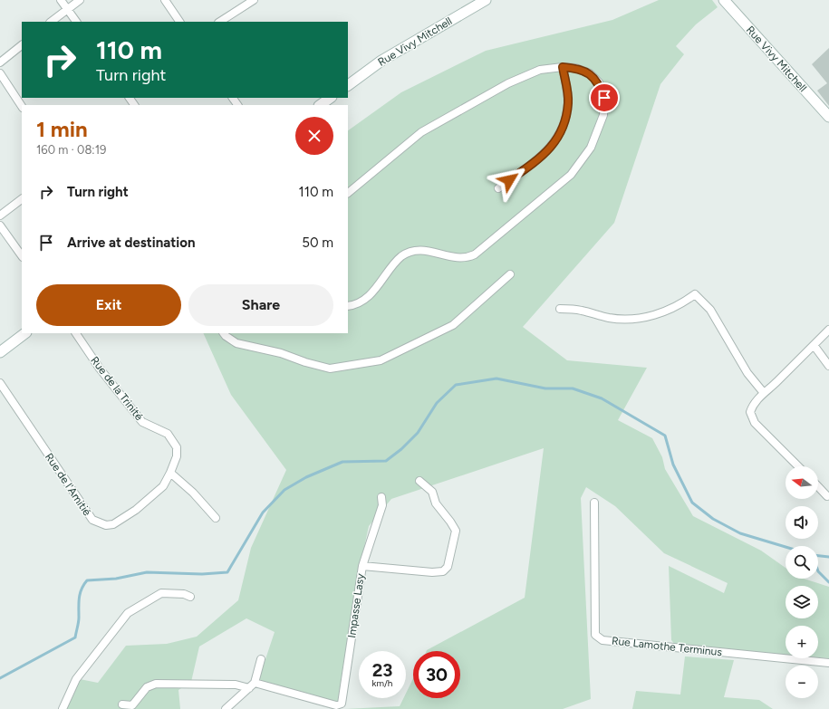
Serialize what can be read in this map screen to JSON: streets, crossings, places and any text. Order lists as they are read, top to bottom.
{
  "streets": {
    "street": [
      "Rue Vivy Mitchell",
      "Rue de la Trinité",
      "Rue de l'Amitié",
      "Impasse Lasy",
      "Rue Lamothe Terminus"
    ]
  },
  "crossings": [
    ["Rue de la Trinité", "Rue de l'Amitié"]
  ],
  "north": "left",
  "page": {
    "turn": ["110 m", "Turn right"],
    "heading": ["1 min", "160 m · 08:19"],
    "list": [
      {
        "name": "Turn right",
        "value": "110 m"
      },
      {
        "name": "Arrive at destination",
        "value": "50 m"
      }
    ],
    "buttons": ["Exit", "Share"],
    "map_buttons": ["+", "−"],
    "speed": "23 km/h",
    "limit": "30"
  }
}
